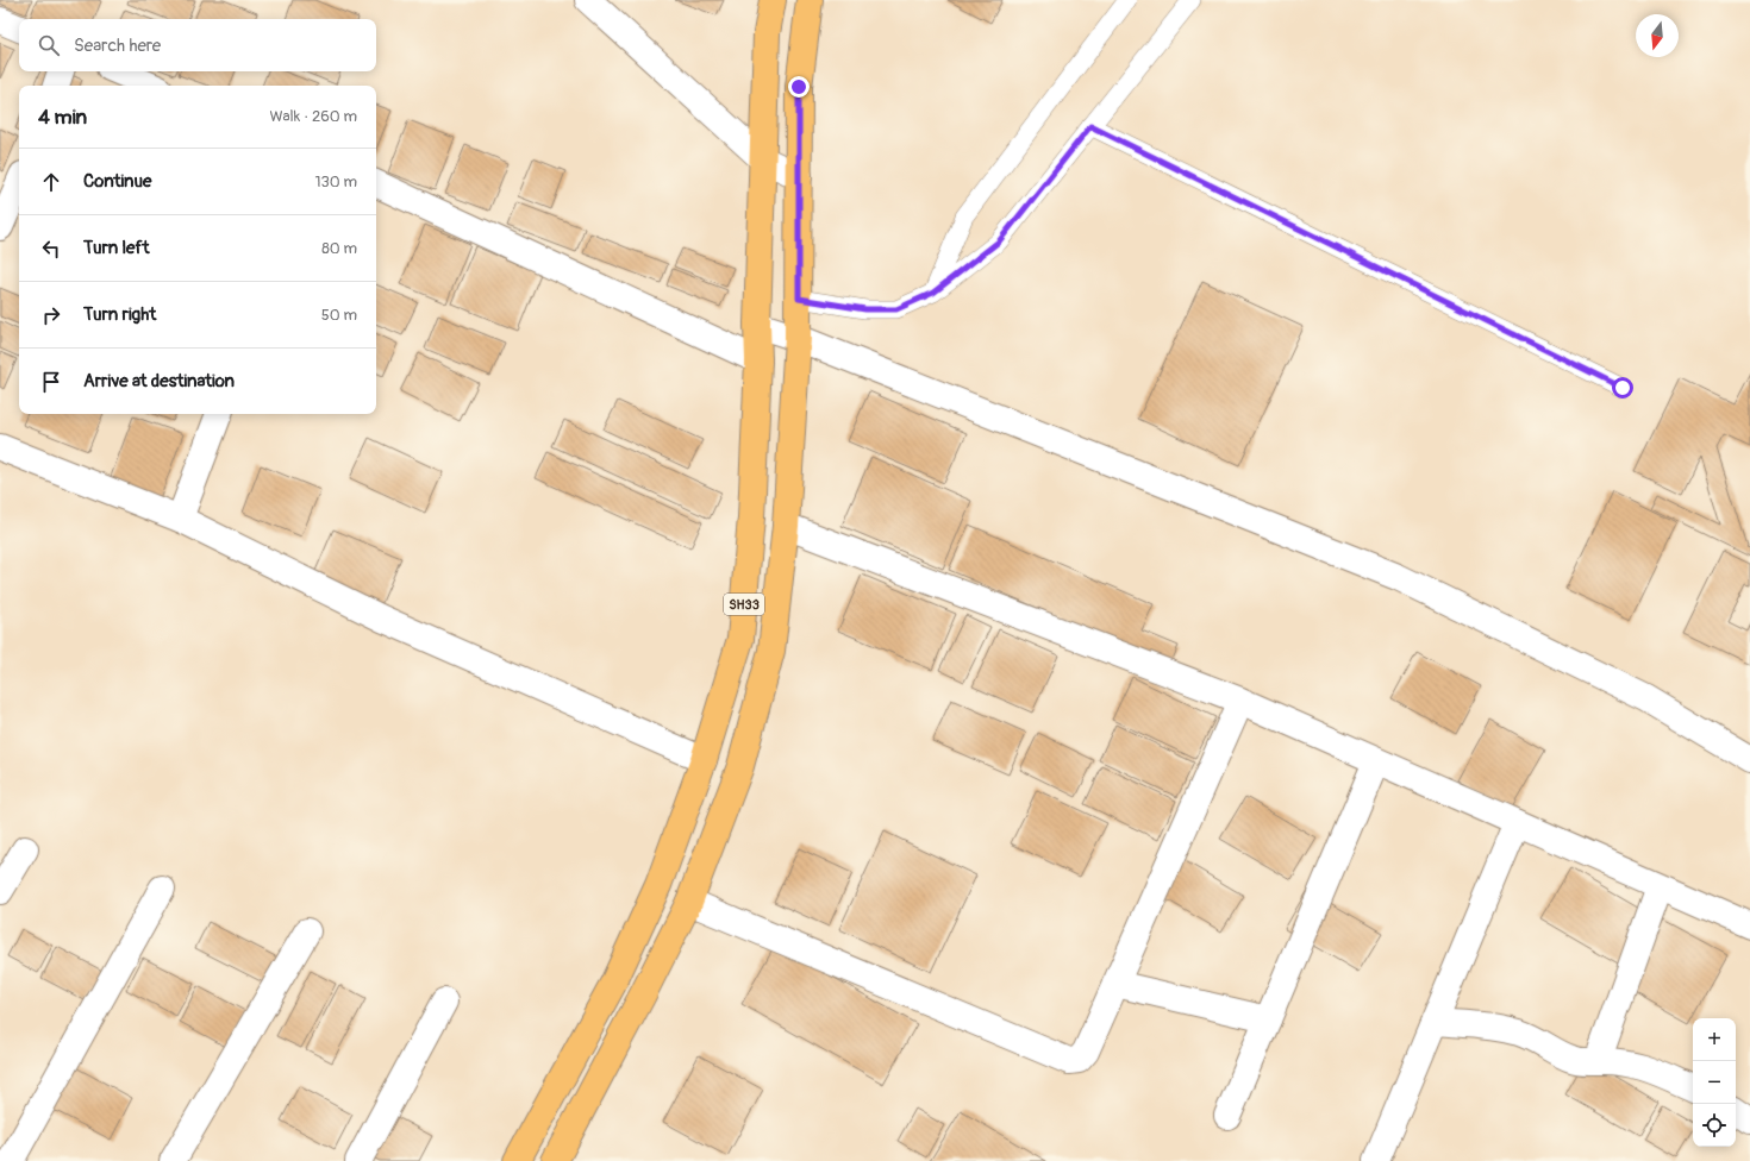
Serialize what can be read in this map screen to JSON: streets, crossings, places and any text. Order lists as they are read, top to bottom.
{
  "streets": {
    "main road": ["SH33"]
  },
  "north": "bottom",
  "page": {
    "search": "Search here",
    "heading": ["4 min", "Walk · 260 m"],
    "list": [
      ["Continue", "130 m"],
      ["Turn left", "80 m"],
      ["Turn right", "50 m"],
      "Arrive at destination"
    ],
    "map_buttons": ["+", "−"]
  }
}
